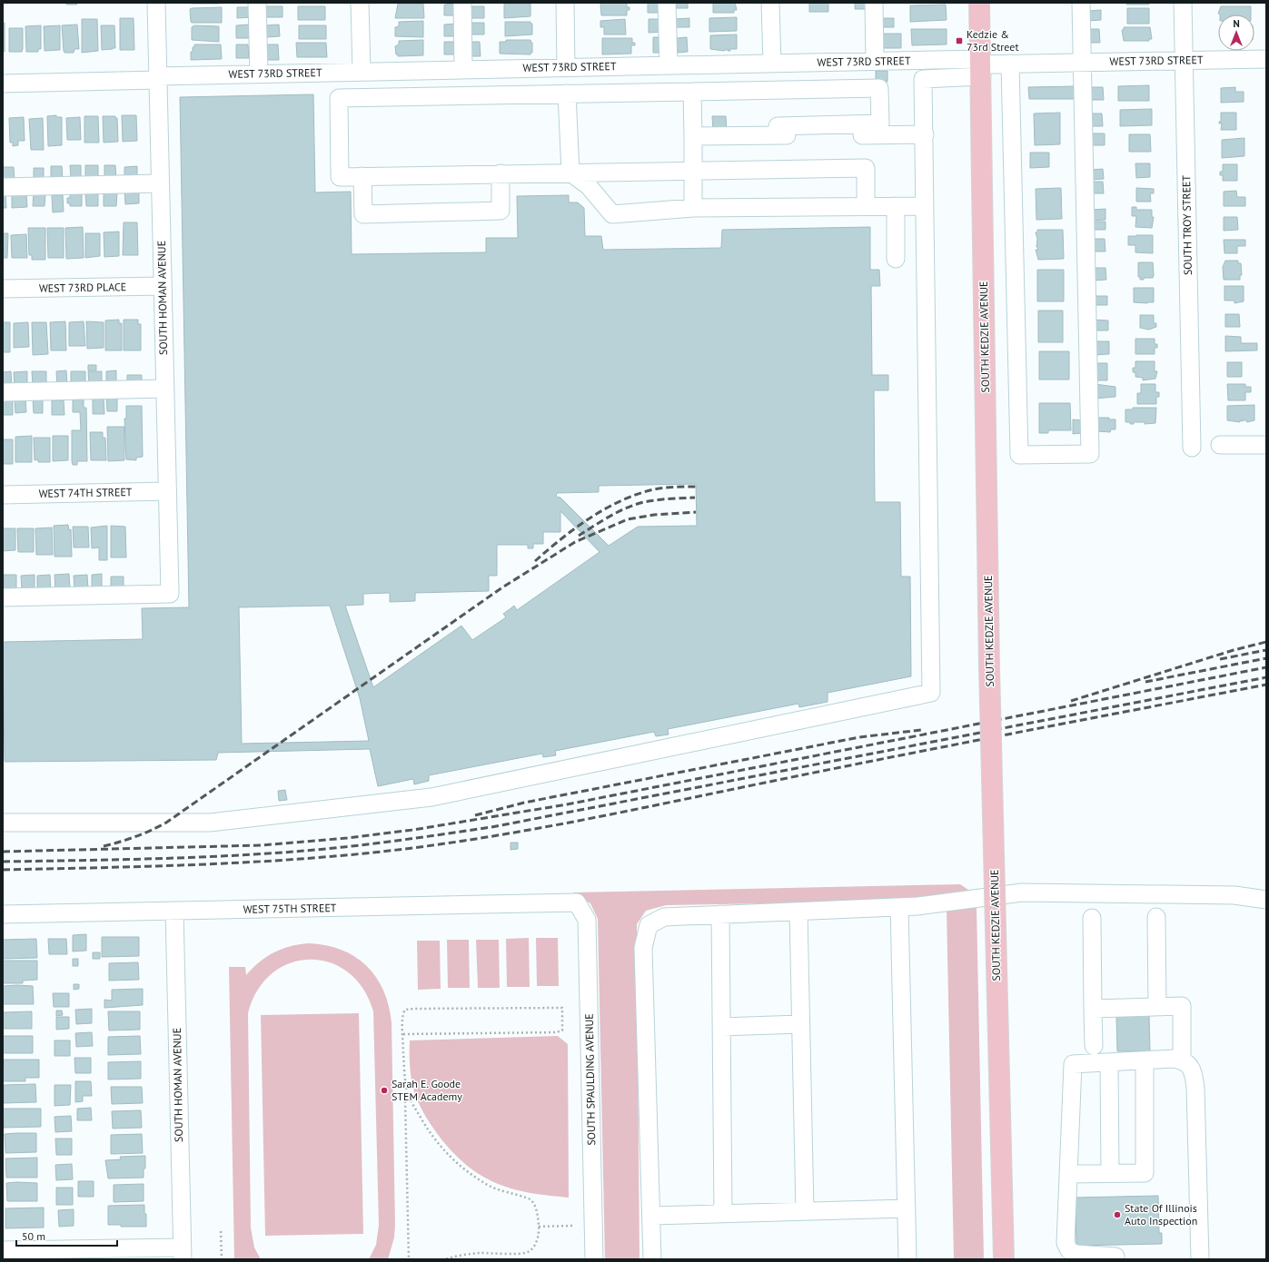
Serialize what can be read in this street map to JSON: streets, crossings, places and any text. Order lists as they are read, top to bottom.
{
  "streets": {
    "main road": ["SOUTH KEDZIE AVENUE"],
    "street": [
      "WEST 73RD STREET",
      "SOUTH TROY STREET",
      "WEST 73RD PLACE",
      "SOUTH HOMAN AVENUE",
      "WEST 74TH STREET",
      "WEST 75TH STREET",
      "SOUTH SPAULDING AVENUE"
    ]
  },
  "crossings": [
    ["WEST 73RD STREET", "SOUTH TROY STREET"],
    ["WEST 73RD STREET", "SOUTH HOMAN AVENUE"],
    ["WEST 73RD STREET", "SOUTH KEDZIE AVENUE"],
    ["WEST 73RD PLACE", "SOUTH HOMAN AVENUE"],
    ["SOUTH HOMAN AVENUE", "WEST 74TH STREET"],
    ["SOUTH HOMAN AVENUE", "WEST 75TH STREET"],
    ["WEST 75TH STREET", "SOUTH SPAULDING AVENUE"]
  ],
  "places": {
    "transit": ["Kedzie & 73rd Street"],
    "other": ["Sarah E. Goode STEM Academy", "State Of Illinois Auto Inspection"]
  },
  "scale_bar": "50 m",
  "north": "top"
}
